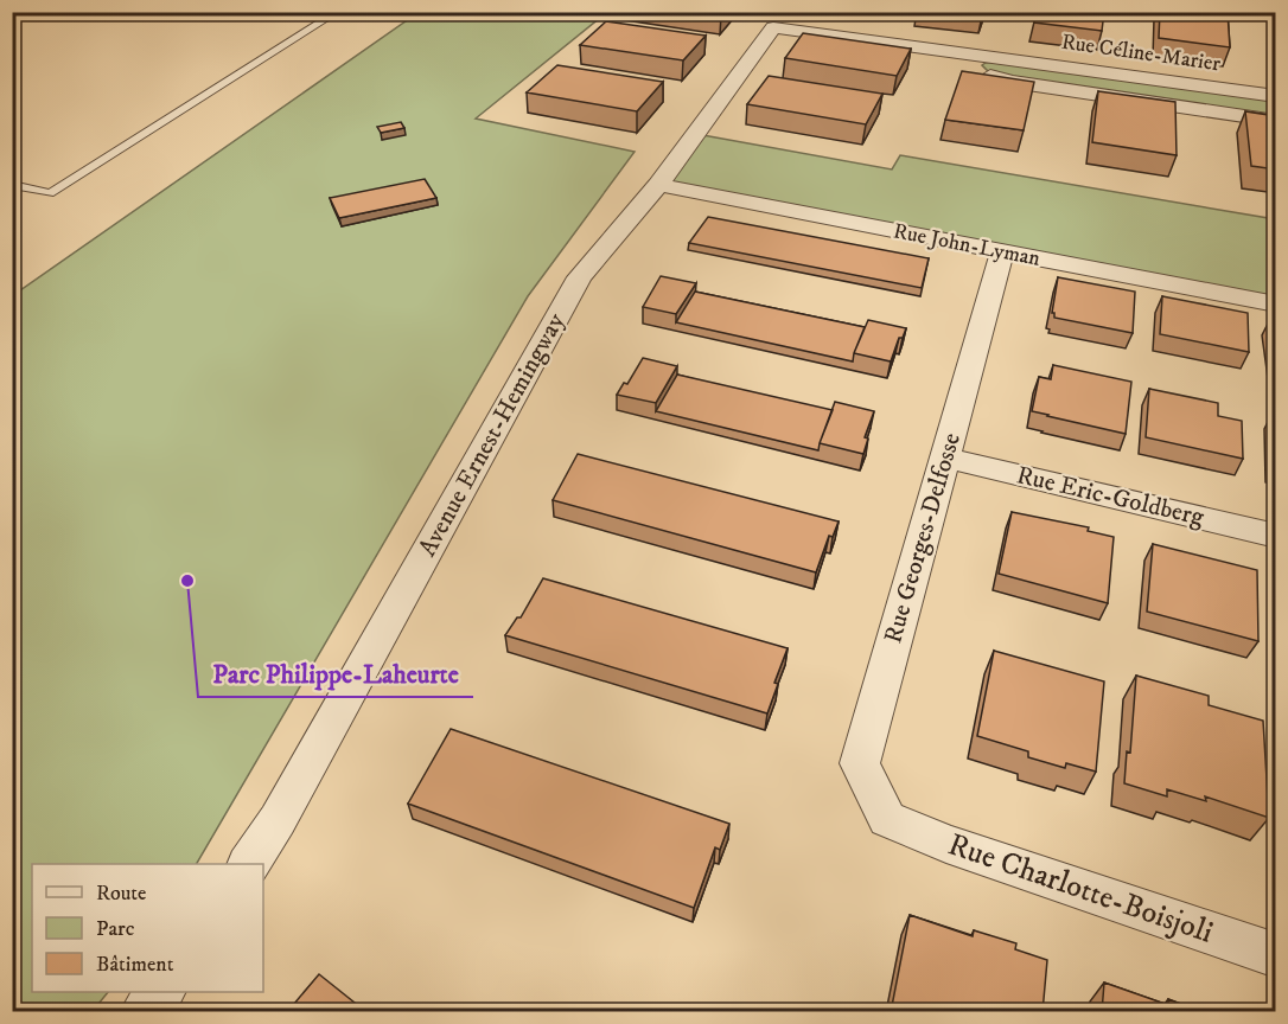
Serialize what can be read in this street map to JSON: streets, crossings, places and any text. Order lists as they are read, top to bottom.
{
  "streets": {
    "street": [
      "Rue Céline-Marier",
      "Rue John-Lyman",
      "Avenue Ernest-Hemingway",
      "Rue Eric-Goldberg",
      "Rue Georges-Delfosse",
      "Rue Charlotte-Boisjoli"
    ]
  },
  "crossings": [
    ["Rue Céline-Marier", "Avenue Ernest-Hemingway"],
    ["Rue John-Lyman", "Avenue Ernest-Hemingway"],
    ["Rue John-Lyman", "Rue Georges-Delfosse"],
    ["Rue Eric-Goldberg", "Rue Georges-Delfosse"],
    ["Rue Georges-Delfosse", "Rue Charlotte-Boisjoli"]
  ],
  "places": ["Parc Philippe-Laheurte"],
  "legend": ["Route", "Parc", "Bâtiment"]
}
